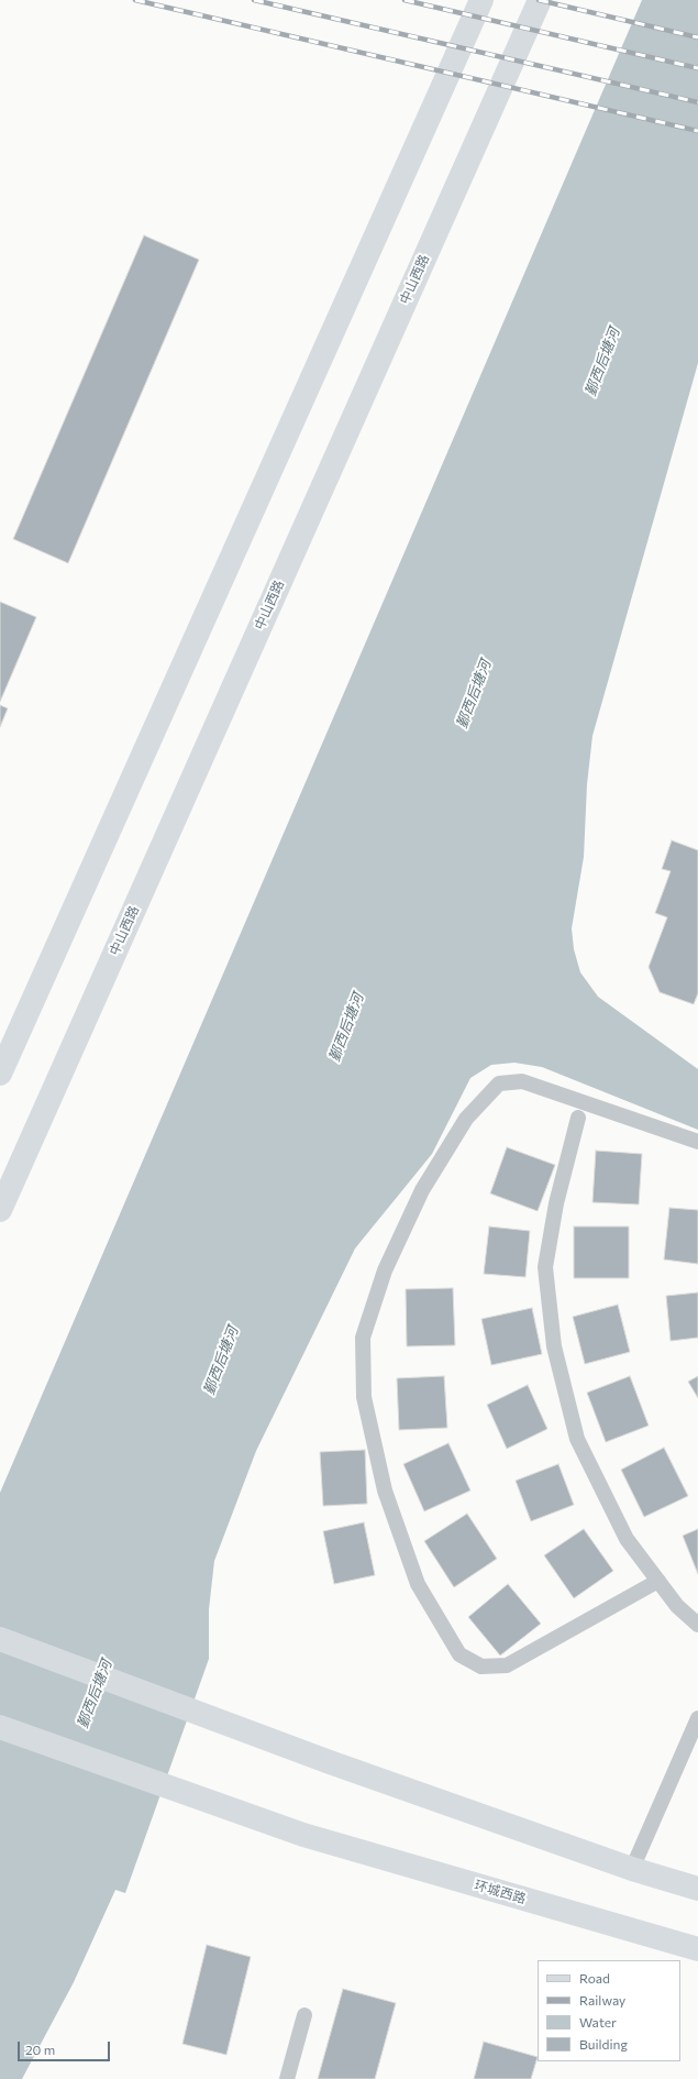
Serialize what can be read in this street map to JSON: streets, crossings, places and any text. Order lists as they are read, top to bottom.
{
  "streets": {
    "main road": ["中山西路", "环城西路"]
  },
  "water": ["鄞西后塘河"],
  "legend": [
    "Road",
    "Railway",
    "Water",
    "Building"
  ],
  "scale_bar": "20 m"
}
